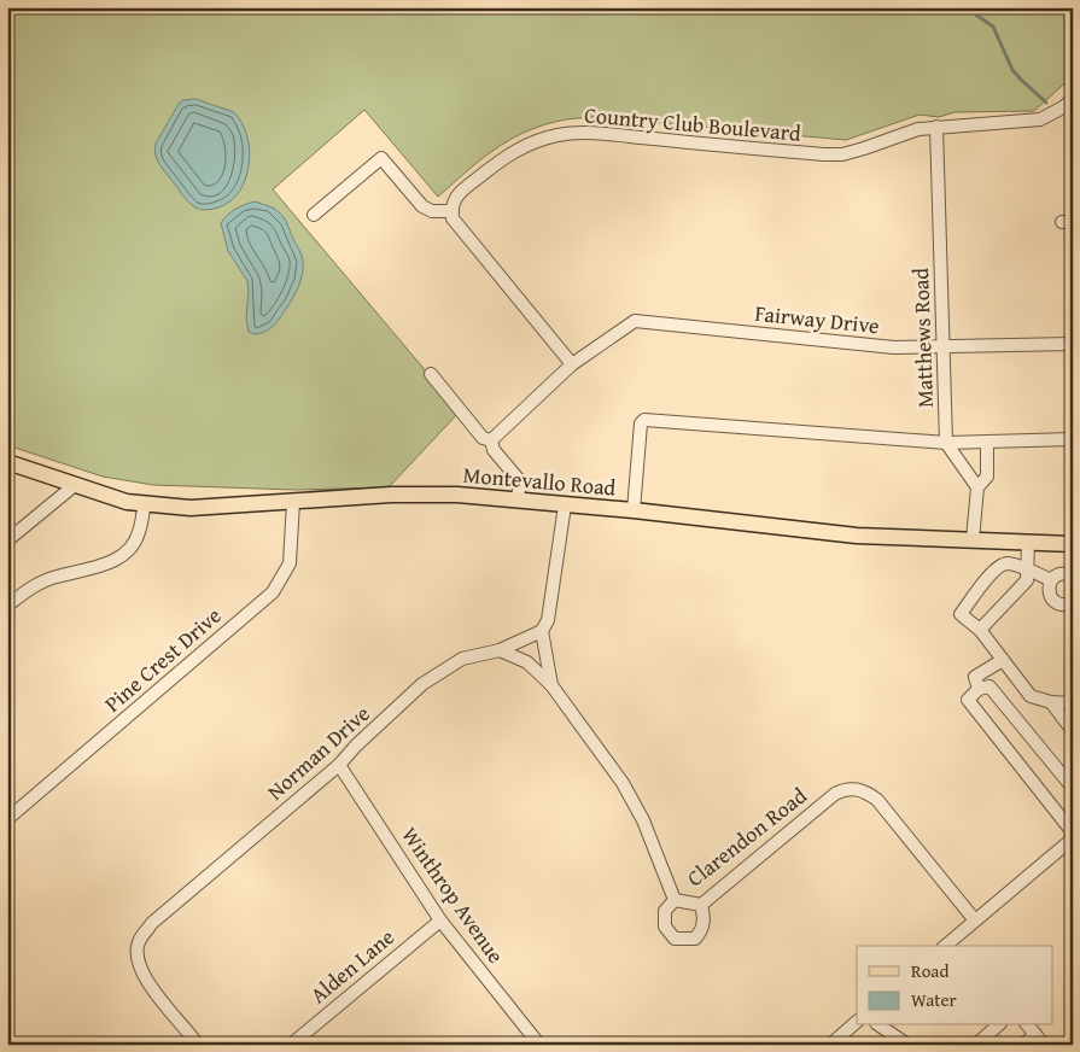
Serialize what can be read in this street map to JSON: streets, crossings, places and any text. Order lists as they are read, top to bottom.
{
  "streets": {
    "main road": ["Montevallo Road"],
    "street": [
      "Country Club Boulevard",
      "Fairway Drive",
      "Matthews Road",
      "Pine Crest Drive",
      "Norman Drive",
      "Clarendon Road",
      "Winthrop Avenue",
      "Alden Lane"
    ]
  },
  "crossings": [
    ["Country Club Boulevard", "Matthews Road"],
    ["Fairway Drive", "Matthews Road"],
    ["Montevallo Road", "Pine Crest Drive"],
    ["Norman Drive", "Clarendon Road"],
    ["Norman Drive", "Winthrop Avenue"],
    ["Winthrop Avenue", "Alden Lane"]
  ],
  "legend": ["Road", "Water"]
}
